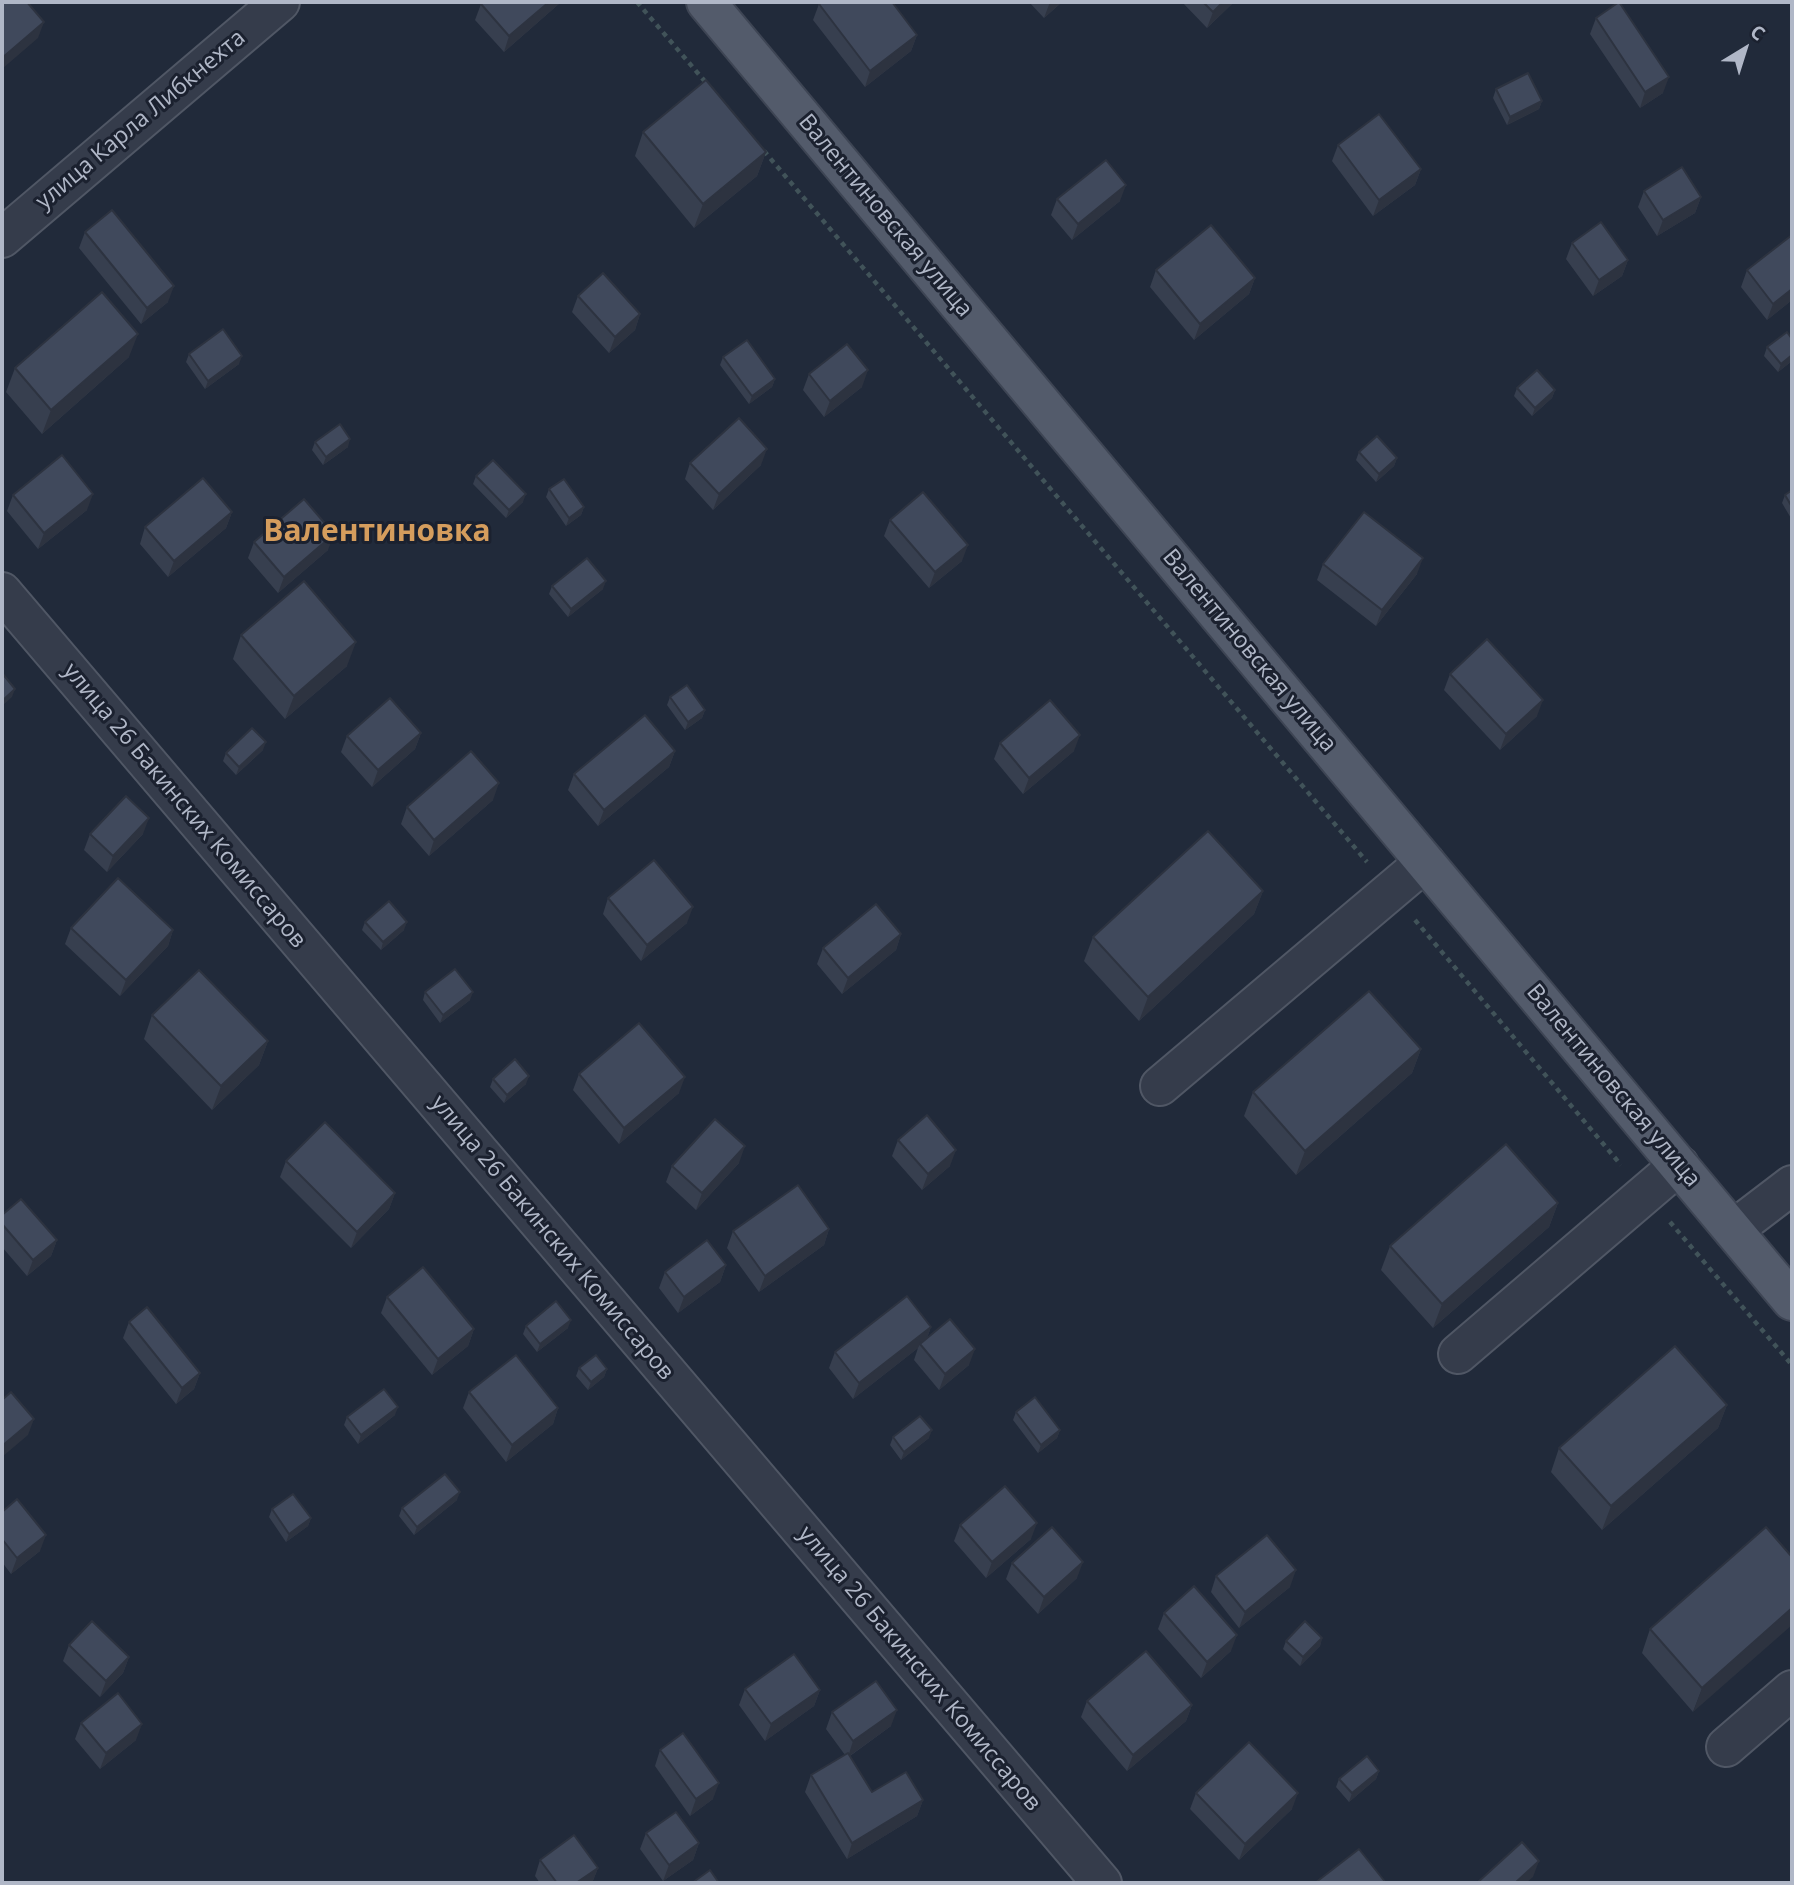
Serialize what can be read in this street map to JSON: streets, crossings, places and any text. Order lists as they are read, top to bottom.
{
  "streets": {
    "main road": ["Валентиновская улица"],
    "street": ["улица Карла Либкнехта", "улица 26 Бакинских Комиссаров"]
  },
  "districts": ["Валентиновка"],
  "north": "top right"
}
